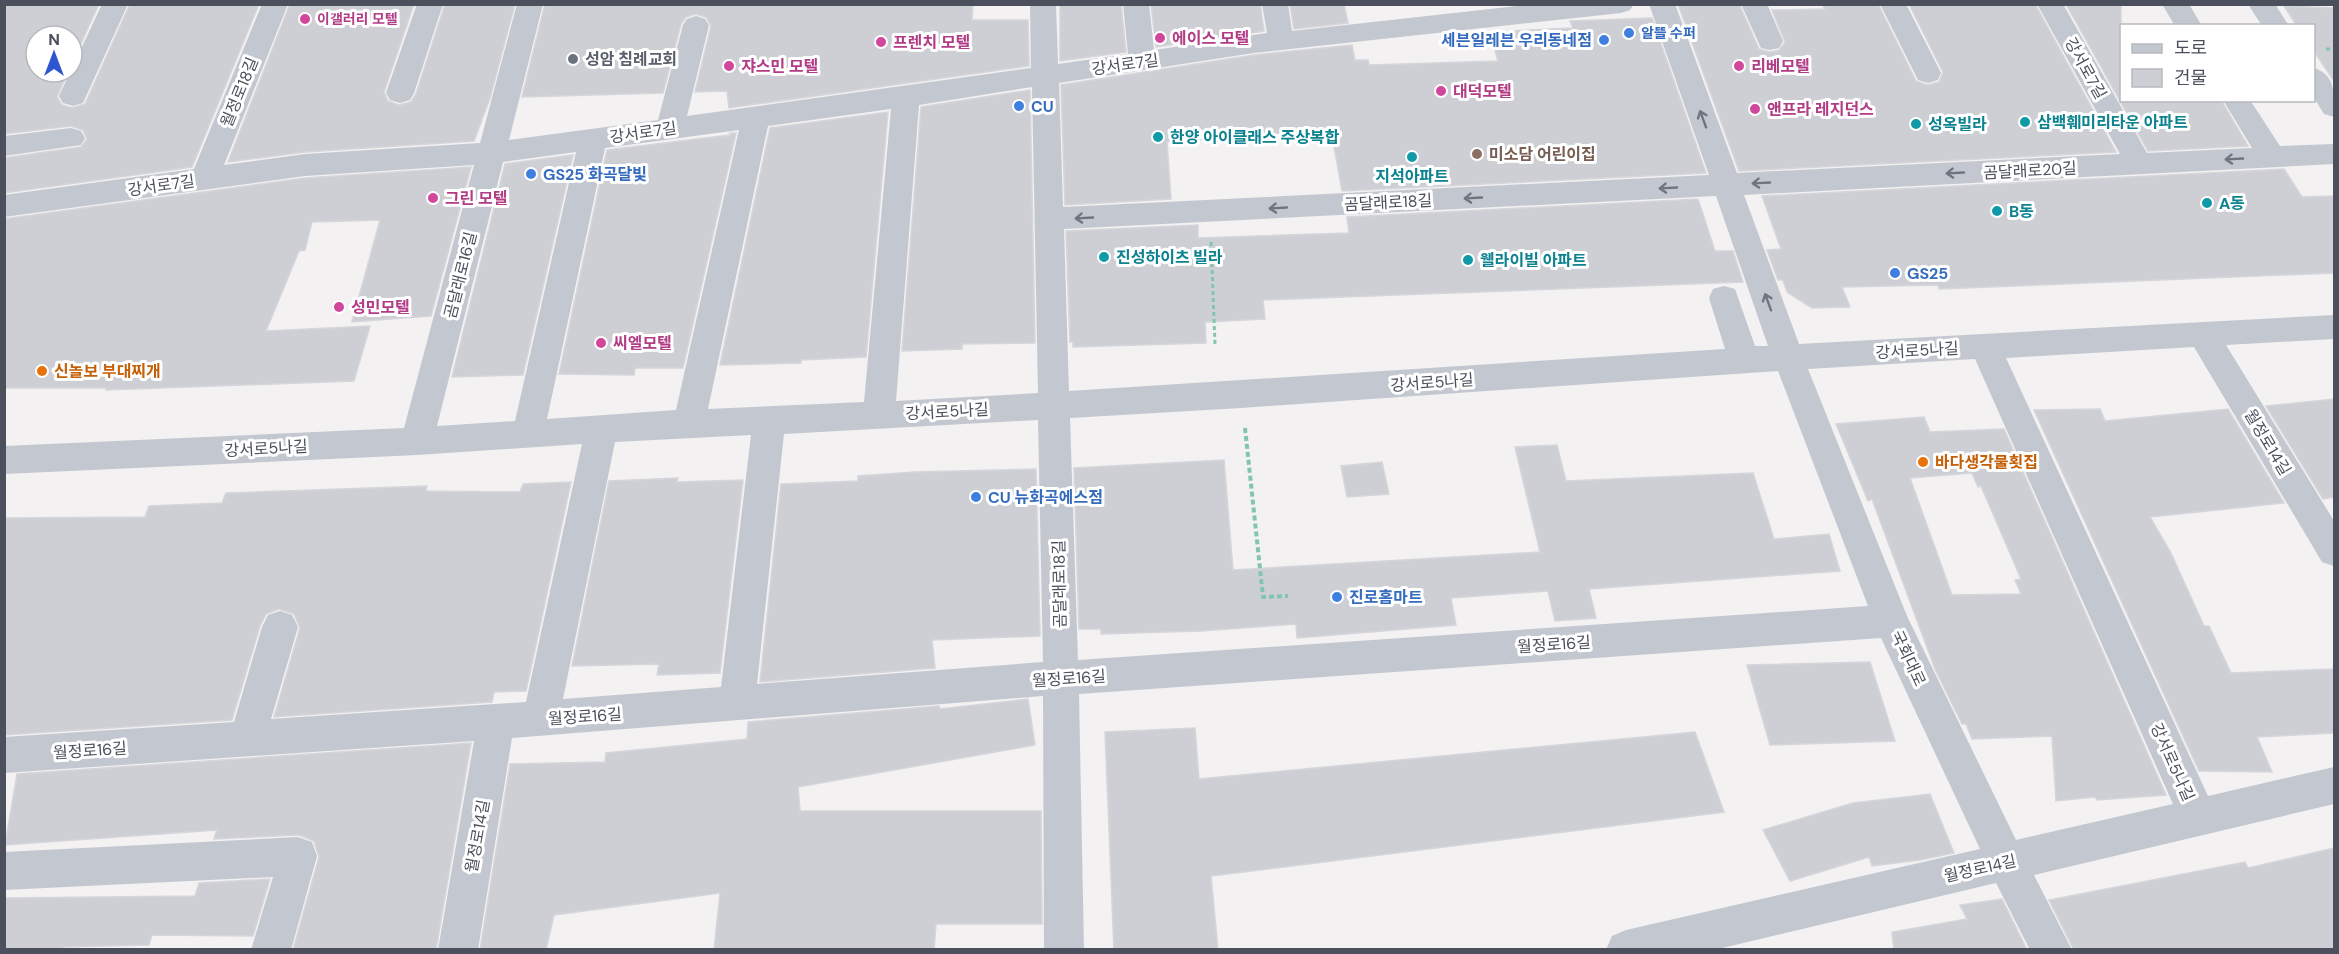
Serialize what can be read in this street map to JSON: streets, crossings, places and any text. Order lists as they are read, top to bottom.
{
  "streets": {
    "street": [
      "강서로7길",
      "월정로18길",
      "곰달래로20길",
      "곰달래로18길",
      "곰달래로16길",
      "강서로5나길",
      "월정로14길",
      "월정로16길",
      "국회대로"
    ]
  },
  "crossings": [
    ["강서로7길", "월정로18길"],
    ["강서로7길", "곰달래로20길"],
    ["강서로7길", "곰달래로18길"],
    ["강서로7길", "곰달래로16길"],
    ["곰달래로20길", "곰달래로18길"],
    ["곰달래로18길", "강서로5나길"],
    ["곰달래로18길", "월정로16길"],
    ["곰달래로16길", "강서로5나길"],
    ["강서로5나길", "월정로14길"],
    ["강서로5나길", "국회대로"],
    ["월정로14길", "월정로16길"],
    ["월정로14길", "국회대로"],
    ["월정로16길", "국회대로"]
  ],
  "one_way": ["곰달래로20길", "곰달래로18길"],
  "places": [
    "이갤러리 모텔",
    "알뜰 수퍼",
    "에이스 모텔",
    "세븐일레븐 우리동네점",
    "프렌치 모텔",
    "성암 침례교회",
    "쟈스민 모텔",
    "리베모텔",
    "대덕모텔",
    "CU",
    "앤프라 레지던스",
    "삼백훼미리타운 아파트",
    "성옥빌라",
    "한양 아이클래스 주상복합",
    "미소담 어린이집",
    "지석아파트",
    "GS25 화곡달빛",
    "그린 모텔",
    "A동",
    "B동",
    "진성하이츠 빌라",
    "웰라이빌 아파트",
    "GS25",
    "성민모텔",
    "씨엘모텔",
    "신놀보 부대찌개",
    "바다생각물횟집",
    "CU 뉴화곡에스점",
    "진로홈마트"
  ],
  "legend": ["도로", "건물"],
  "north": "top"
}
